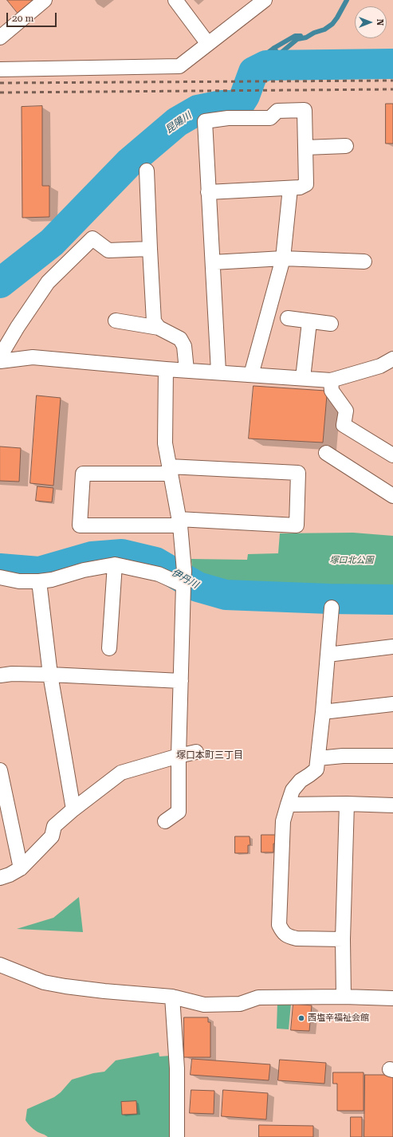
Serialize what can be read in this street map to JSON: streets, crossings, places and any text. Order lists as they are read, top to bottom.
{
  "districts": ["塚口本町三丁目"],
  "water": ["昆陽川", "伊丹川"],
  "parks": ["塚口北公園"],
  "places": ["西塩辛福祉会館"],
  "scale_bar": "20 m",
  "north": "right"
}
